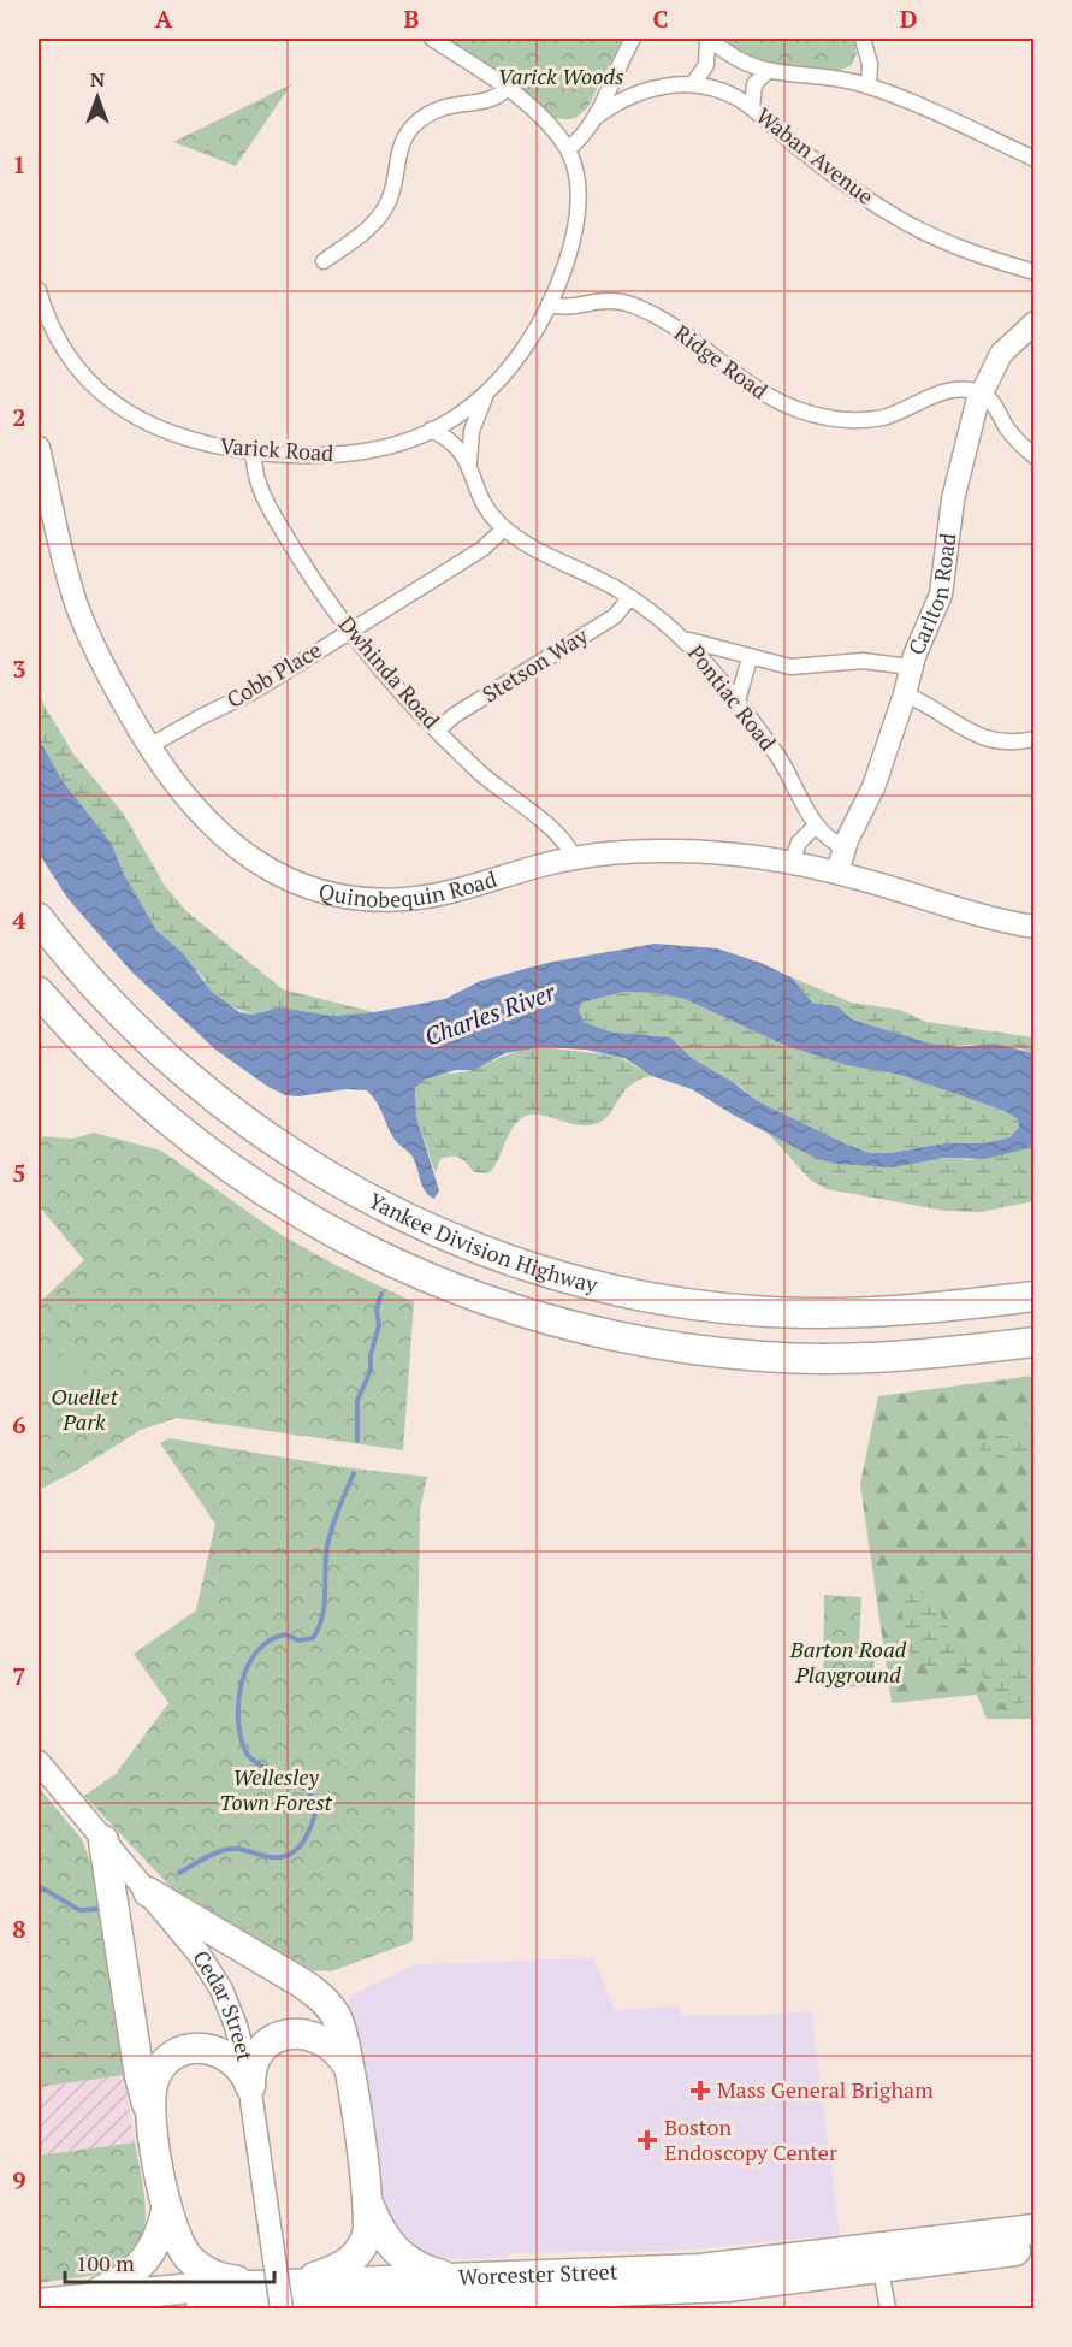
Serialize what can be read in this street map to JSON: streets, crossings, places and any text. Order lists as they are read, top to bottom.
{
  "streets": {
    "highway": ["Yankee Division Highway", "Worcester Street"],
    "main road": ["Carlton Road", "Quinobequin Road", "Cedar Street"],
    "street": [
      "Waban Avenue",
      "Ridge Road",
      "Varick Road",
      "Stetson Way",
      "Dwhinda Road",
      "Cobb Place",
      "Pontiac Road"
    ]
  },
  "crossings": [
    ["Ridge Road", "Varick Road"],
    ["Ridge Road", "Carlton Road"],
    ["Varick Road", "Dwhinda Road"],
    ["Varick Road", "Pontiac Road"],
    ["Carlton Road", "Pontiac Road"],
    ["Carlton Road", "Quinobequin Road"],
    ["Stetson Way", "Dwhinda Road"],
    ["Stetson Way", "Pontiac Road"],
    ["Dwhinda Road", "Cobb Place"],
    ["Dwhinda Road", "Quinobequin Road"],
    ["Cobb Place", "Pontiac Road"],
    ["Cobb Place", "Quinobequin Road"]
  ],
  "water": ["Charles River"],
  "parks": [
    "Varick Woods",
    "Ouellet Park",
    "Barton Road Playground",
    "Wellesley Town Forest"
  ],
  "places": {
    "health": ["Mass General Brigham", "Boston Endoscopy Center"]
  },
  "scale_bar": "100 m",
  "north": "top",
  "grid": {
    "columns": [
      "A",
      "B",
      "C",
      "D"
    ],
    "rows": [
      "1",
      "2",
      "3",
      "4",
      "5",
      "6",
      "7",
      "8",
      "9"
    ]
  }
}
